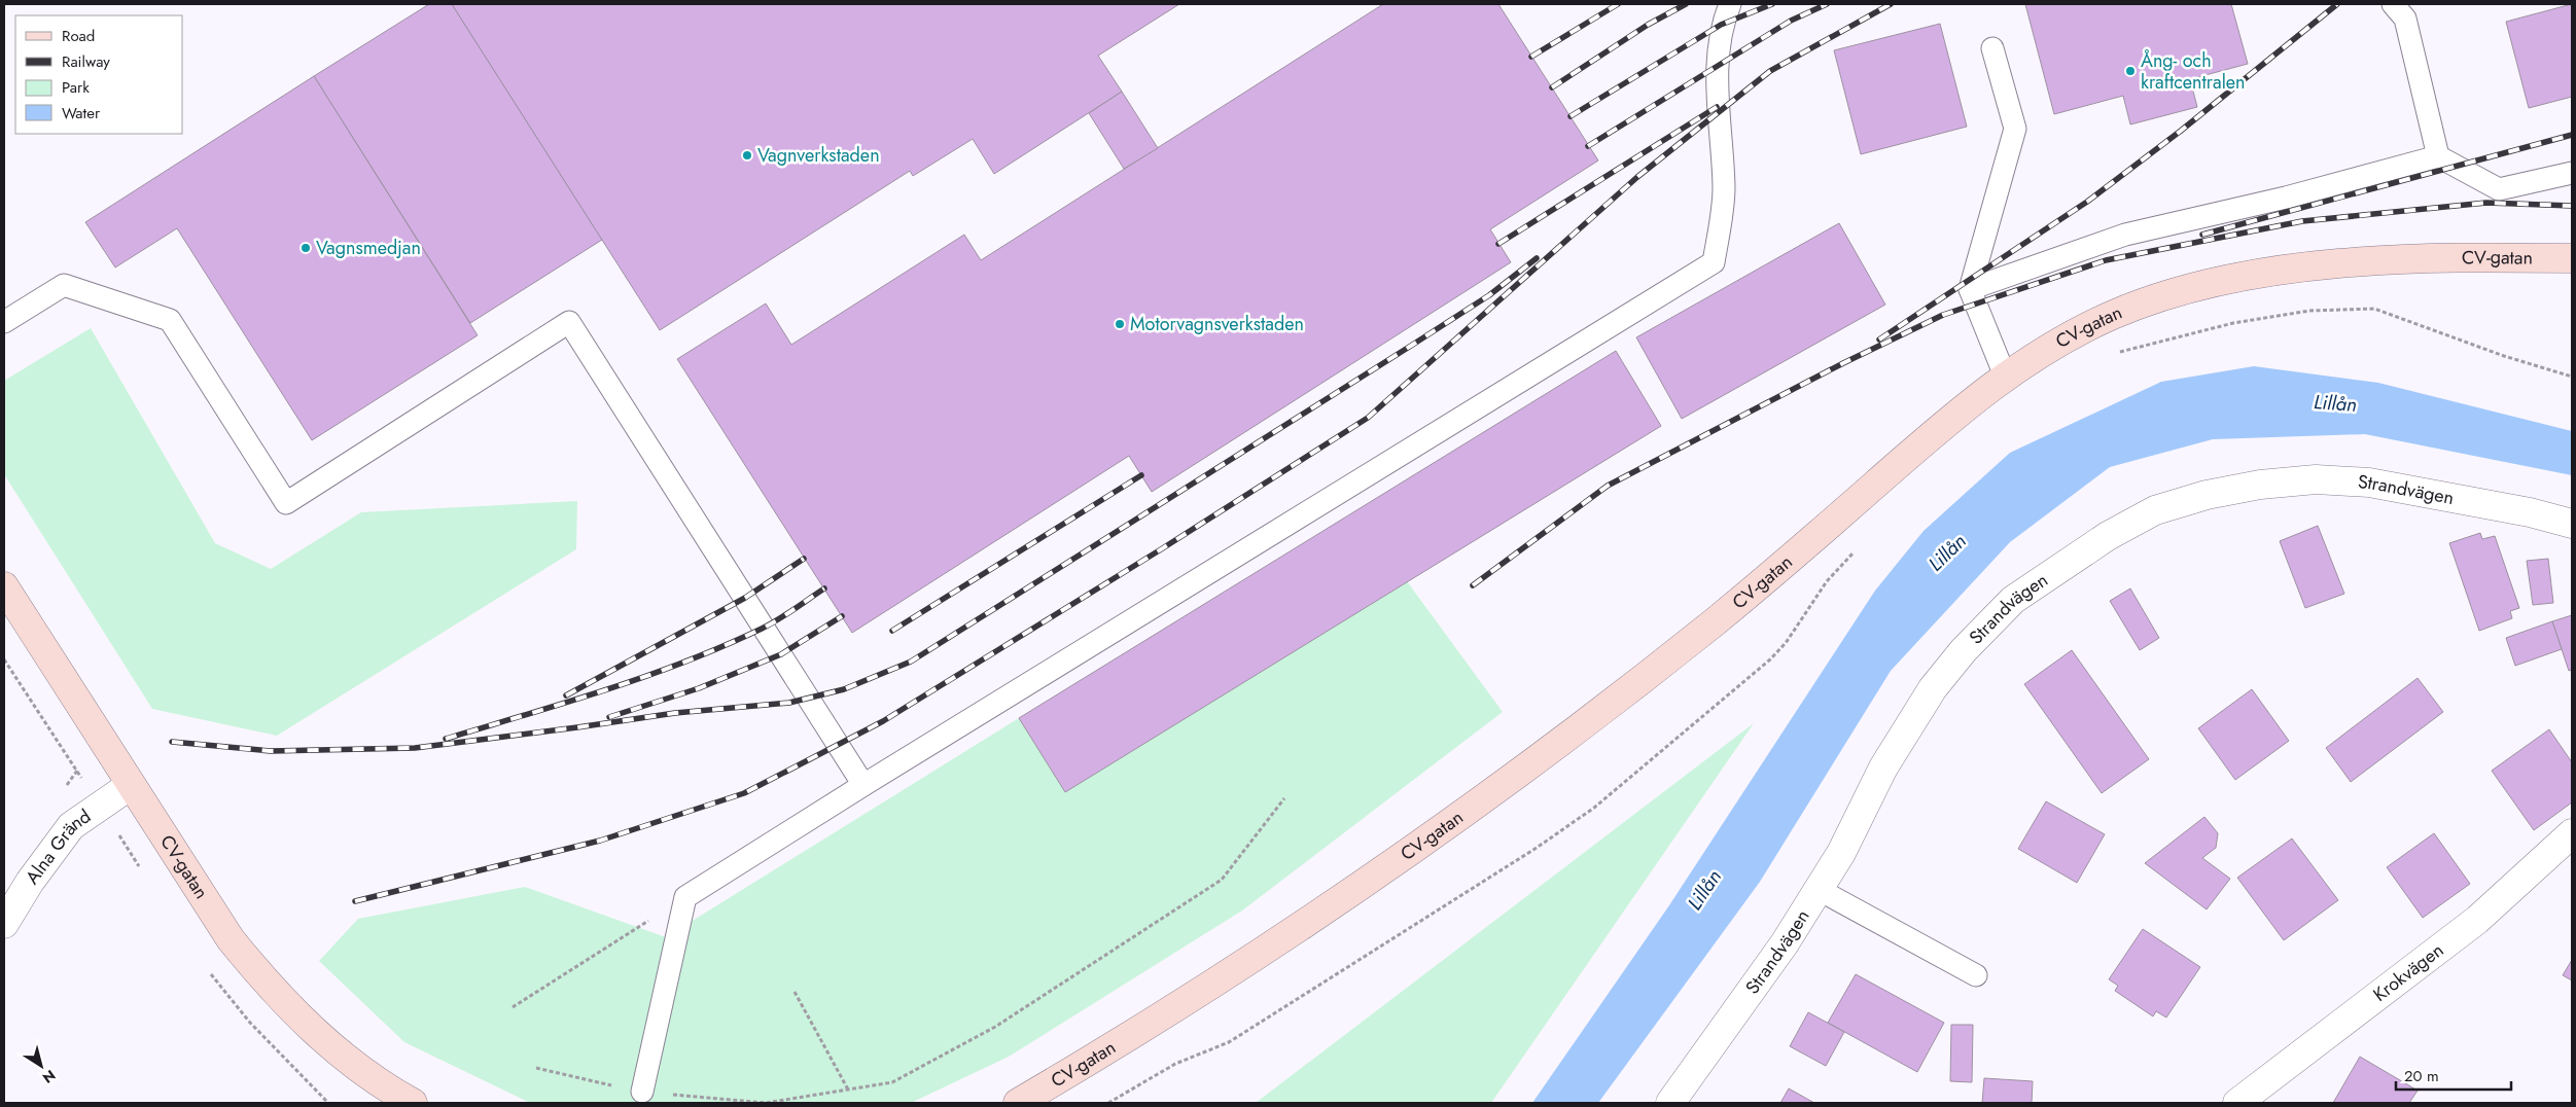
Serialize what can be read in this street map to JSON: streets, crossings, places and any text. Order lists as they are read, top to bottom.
{
  "streets": {
    "street": [
      "CV-gatan",
      "Strandvägen",
      "Alna Gränd",
      "Krokvägen"
    ]
  },
  "crossings": [
    ["CV-gatan", "Alna Gränd"]
  ],
  "water": ["Lillån"],
  "places": [
    "Ång- och kraftcentralen",
    "Vagnverkstaden",
    "Vagnsmedjan",
    "Motorvagnsverkstaden"
  ],
  "legend": [
    "Road",
    "Railway",
    "Park",
    "Water"
  ],
  "scale_bar": "20 m",
  "north": "bottom right"
}
